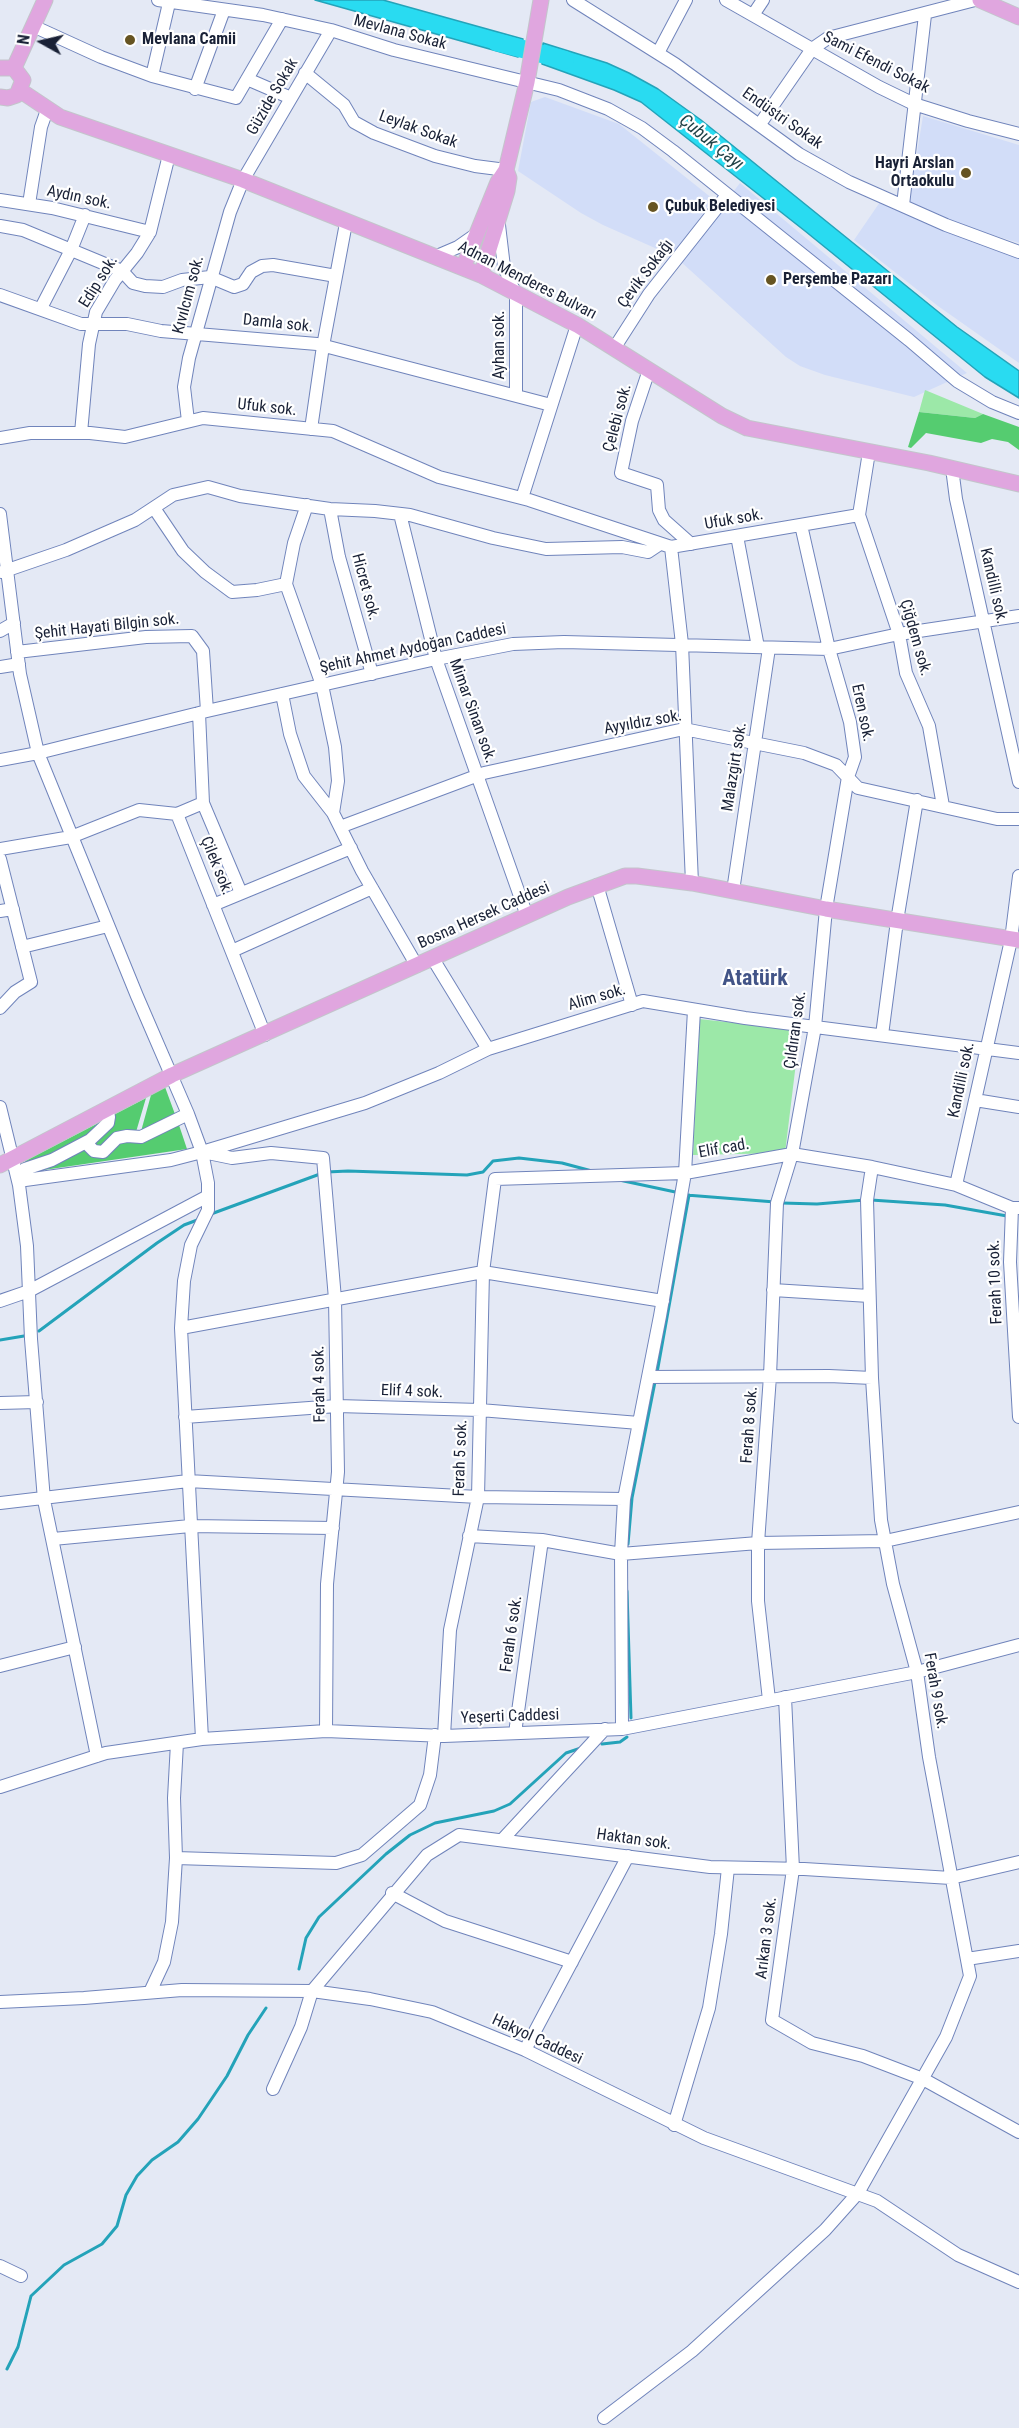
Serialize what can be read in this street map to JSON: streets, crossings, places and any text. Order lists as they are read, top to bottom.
{
  "streets": {
    "main road": ["Adnan Menderes Bulvarı", "Bosna Hersek Caddesi"],
    "street": [
      "Mevlana Sokak",
      "Sami Efendi Sokak",
      "Güzide Sokak",
      "Endüstri Sokak",
      "Leylak Sokak",
      "Aydın sok.",
      "Çevik Sokağı",
      "Edip sok.",
      "Kıvılcım sok.",
      "Damla sok.",
      "Ayhan sok.",
      "Ufuk sok.",
      "Çelebi sok.",
      "Kandilli sok.",
      "Hicret sok.",
      "Şehit Hayati Bilgin sok.",
      "Çiğdem sok.",
      "Şehit Ahmet Aydoğan Caddesi",
      "Mimar Sinan sok.",
      "Eren sok.",
      "Ayyıldız sok.",
      "Malazgirt sok.",
      "Çilek sok.",
      "Alim sok.",
      "Çıldıran sok.",
      "Elif cad.",
      "Ferah 10 sok.",
      "Ferah 4 sok.",
      "Elif 4 sok.",
      "Ferah 8 sok.",
      "Ferah 5 sok.",
      "Ferah 6 sok.",
      "Ferah 9 sok.",
      "Yeşerti Caddesi",
      "Haktan sok.",
      "Arıkan 3 sok.",
      "Hakyol Caddesi"
    ]
  },
  "crossings": [
    ["Mevlana Sokak", "Güzide Sokak"],
    ["Mevlana Sokak", "Çevik Sokağı"],
    ["Güzide Sokak", "Leylak Sokak"],
    ["Güzide Sokak", "Adnan Menderes Bulvarı"],
    ["Güzide Sokak", "Kıvılcım sok."],
    ["Aydın sok.", "Edip sok."],
    ["Çevik Sokağı", "Adnan Menderes Bulvarı"],
    ["Adnan Menderes Bulvarı", "Edip sok."],
    ["Adnan Menderes Bulvarı", "Kıvılcım sok."],
    ["Adnan Menderes Bulvarı", "Ayhan sok."],
    ["Adnan Menderes Bulvarı", "Çelebi sok."],
    ["Adnan Menderes Bulvarı", "Kandilli sok."],
    ["Edip sok.", "Damla sok."],
    ["Edip sok.", "Ufuk sok."],
    ["Kıvılcım sok.", "Damla sok."],
    ["Kıvılcım sok.", "Ufuk sok."],
    ["Damla sok.", "Ayhan sok."],
    ["Ufuk sok.", "Çelebi sok."],
    ["Ufuk sok.", "Çiğdem sok."],
    ["Ufuk sok.", "Eren sok."],
    ["Ufuk sok.", "Malazgirt sok."],
    ["Kandilli sok.", "Şehit Ahmet Aydoğan Caddesi"],
    ["Kandilli sok.", "Bosna Hersek Caddesi"],
    ["Kandilli sok.", "Alim sok."],
    ["Kandilli sok.", "Elif cad."],
    ["Kandilli sok.", "Ferah 10 sok."],
    ["Hicret sok.", "Şehit Ahmet Aydoğan Caddesi"],
    ["Şehit Hayati Bilgin sok.", "Şehit Ahmet Aydoğan Caddesi"],
    ["Çiğdem sok.", "Şehit Ahmet Aydoğan Caddesi"],
    ["Çiğdem sok.", "Ayyıldız sok."],
    ["Şehit Ahmet Aydoğan Caddesi", "Mimar Sinan sok."],
    ["Şehit Ahmet Aydoğan Caddesi", "Eren sok."],
    ["Şehit Ahmet Aydoğan Caddesi", "Malazgirt sok."],
    ["Mimar Sinan sok.", "Ayyıldız sok."],
    ["Mimar Sinan sok.", "Bosna Hersek Caddesi"],
    ["Eren sok.", "Ayyıldız sok."],
    ["Eren sok.", "Bosna Hersek Caddesi"],
    ["Eren sok.", "Çıldıran sok."],
    ["Ayyıldız sok.", "Malazgirt sok."],
    ["Malazgirt sok.", "Bosna Hersek Caddesi"],
    ["Çilek sok.", "Bosna Hersek Caddesi"],
    ["Bosna Hersek Caddesi", "Çıldıran sok."],
    ["Alim sok.", "Çıldıran sok."],
    ["Alim sok.", "Ferah 4 sok."],
    ["Çıldıran sok.", "Elif cad."],
    ["Çıldıran sok.", "Ferah 8 sok."],
    ["Elif cad.", "Ferah 10 sok."],
    ["Elif cad.", "Ferah 8 sok."],
    ["Elif cad.", "Ferah 5 sok."],
    ["Elif cad.", "Ferah 9 sok."],
    ["Ferah 4 sok.", "Elif 4 sok."],
    ["Ferah 4 sok.", "Yeşerti Caddesi"],
    ["Elif 4 sok.", "Ferah 5 sok."],
    ["Ferah 8 sok.", "Yeşerti Caddesi"],
    ["Ferah 5 sok.", "Yeşerti Caddesi"],
    ["Ferah 6 sok.", "Yeşerti Caddesi"],
    ["Ferah 9 sok.", "Yeşerti Caddesi"],
    ["Ferah 9 sok.", "Haktan sok."],
    ["Ferah 9 sok.", "Arıkan 3 sok."],
    ["Ferah 9 sok.", "Hakyol Caddesi"],
    ["Yeşerti Caddesi", "Arıkan 3 sok."],
    ["Haktan sok.", "Arıkan 3 sok."],
    ["Haktan sok.", "Hakyol Caddesi"]
  ],
  "districts": ["Atatürk"],
  "water": ["Çubuk Çayı"],
  "places": [
    "Mevlana Camii",
    "Hayri Arslan Ortaokulu",
    "Çubuk Belediyesi",
    "Perşembe Pazarı"
  ],
  "north": "left"
}
